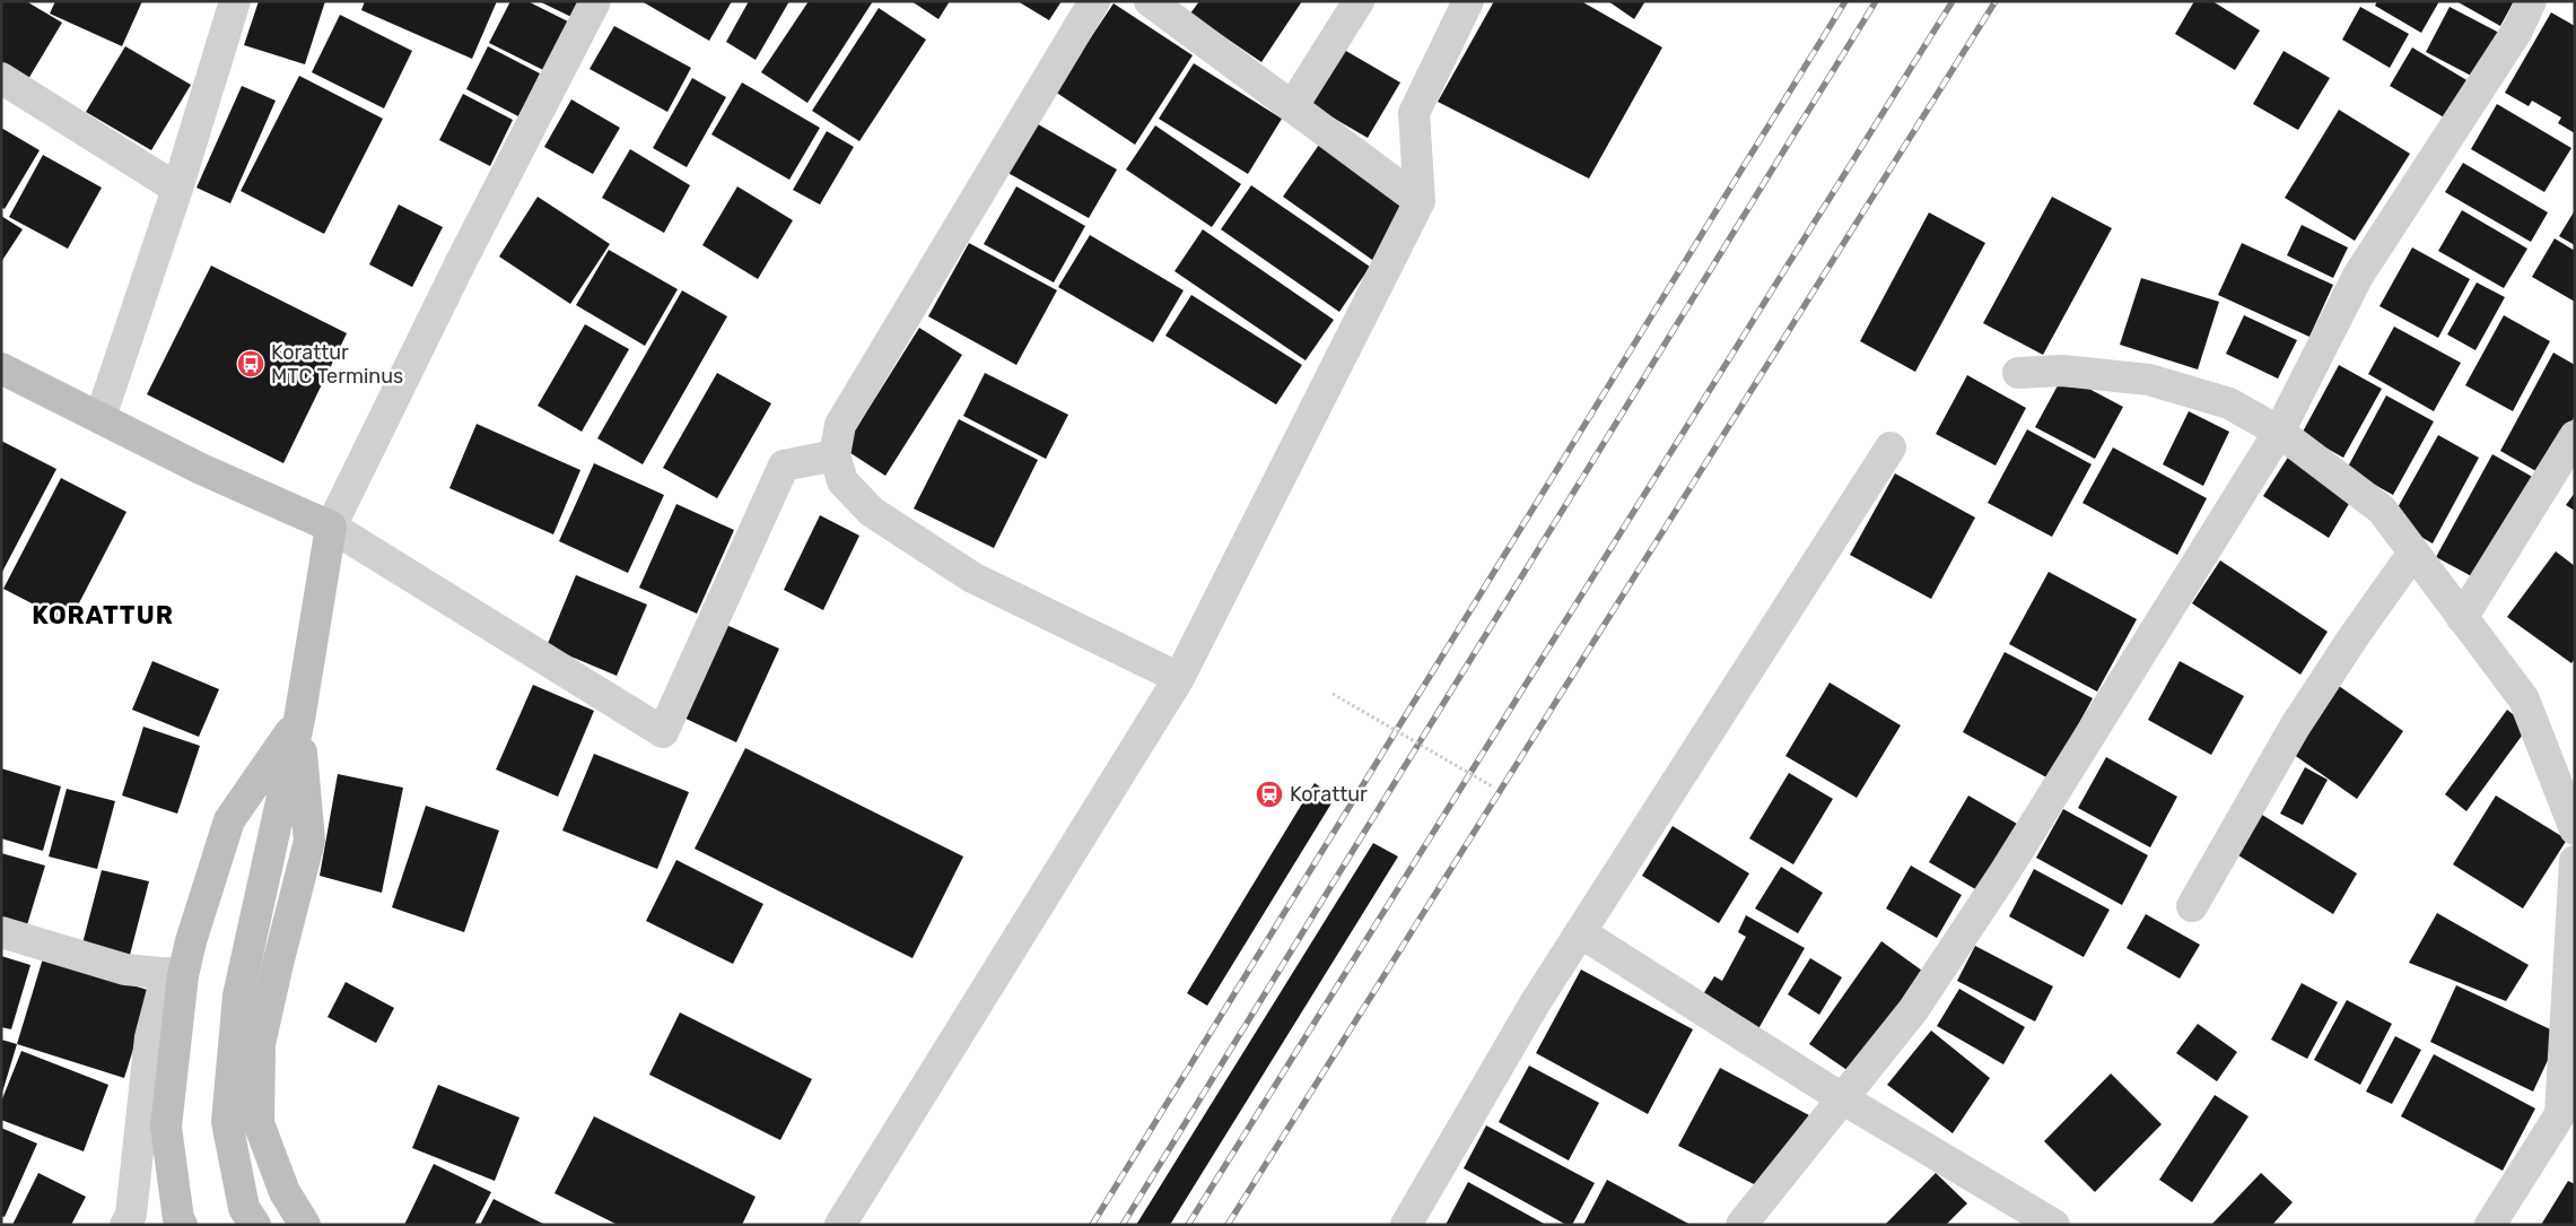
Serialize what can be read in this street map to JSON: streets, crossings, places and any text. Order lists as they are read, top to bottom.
{
  "districts": ["KORATTUR"],
  "places": {
    "bus stop": ["Korattur MTC Terminus"],
    "station": ["Korattur"]
  }
}
